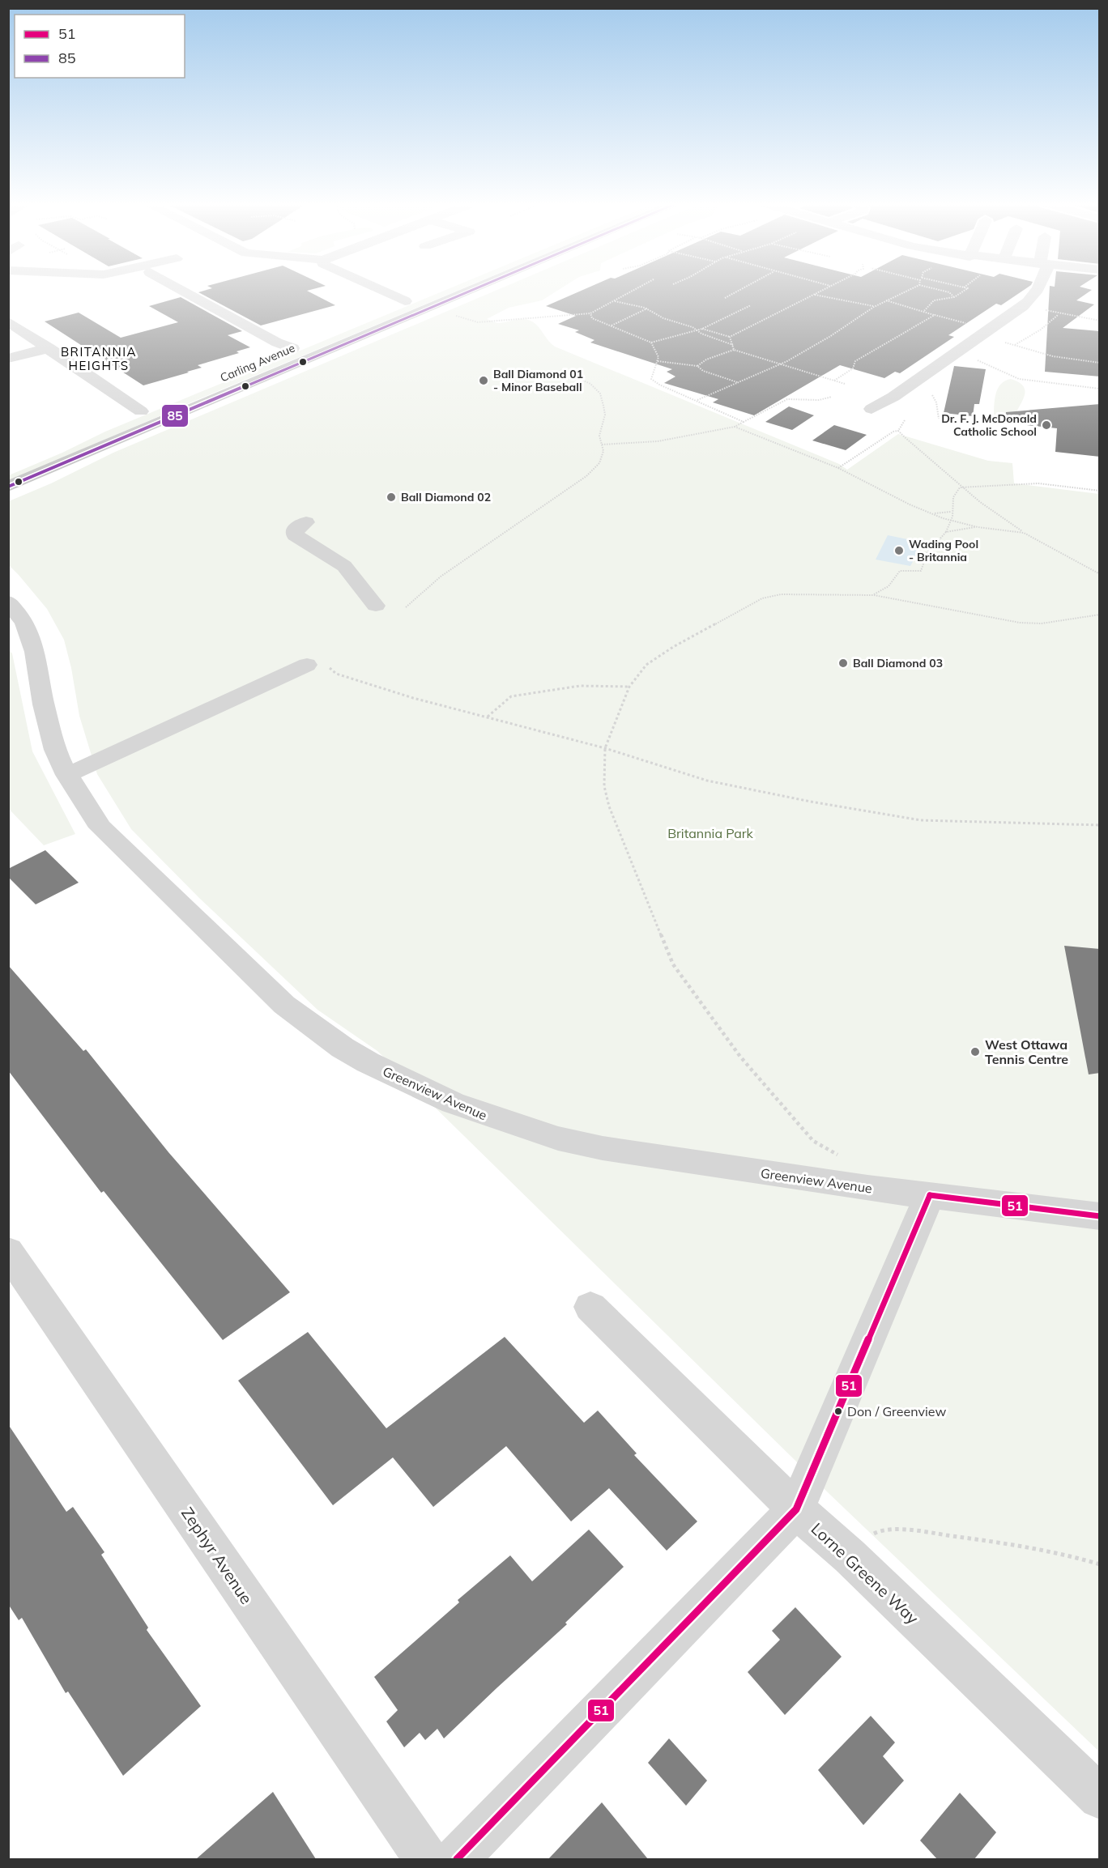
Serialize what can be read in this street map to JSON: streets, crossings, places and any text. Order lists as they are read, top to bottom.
{
  "streets": {
    "main road": ["Carling Avenue"],
    "street": ["Greenview Avenue", "Zephyr Avenue", "Lorne Greene Way"]
  },
  "districts": ["BRITANNIA HEIGHTS"],
  "parks": ["Britannia Park"],
  "places": [
    "Ball Diamond 01 - Minor Baseball",
    "Dr. F. J. McDonald Catholic School",
    "Ball Diamond 02",
    "Wading Pool - Britannia",
    "Ball Diamond 03",
    "West Ottawa Tennis Centre",
    "Don / Greenview"
  ],
  "lines": ["transit line 85", "transit line 51"],
  "legend": ["51", "85"]
}
